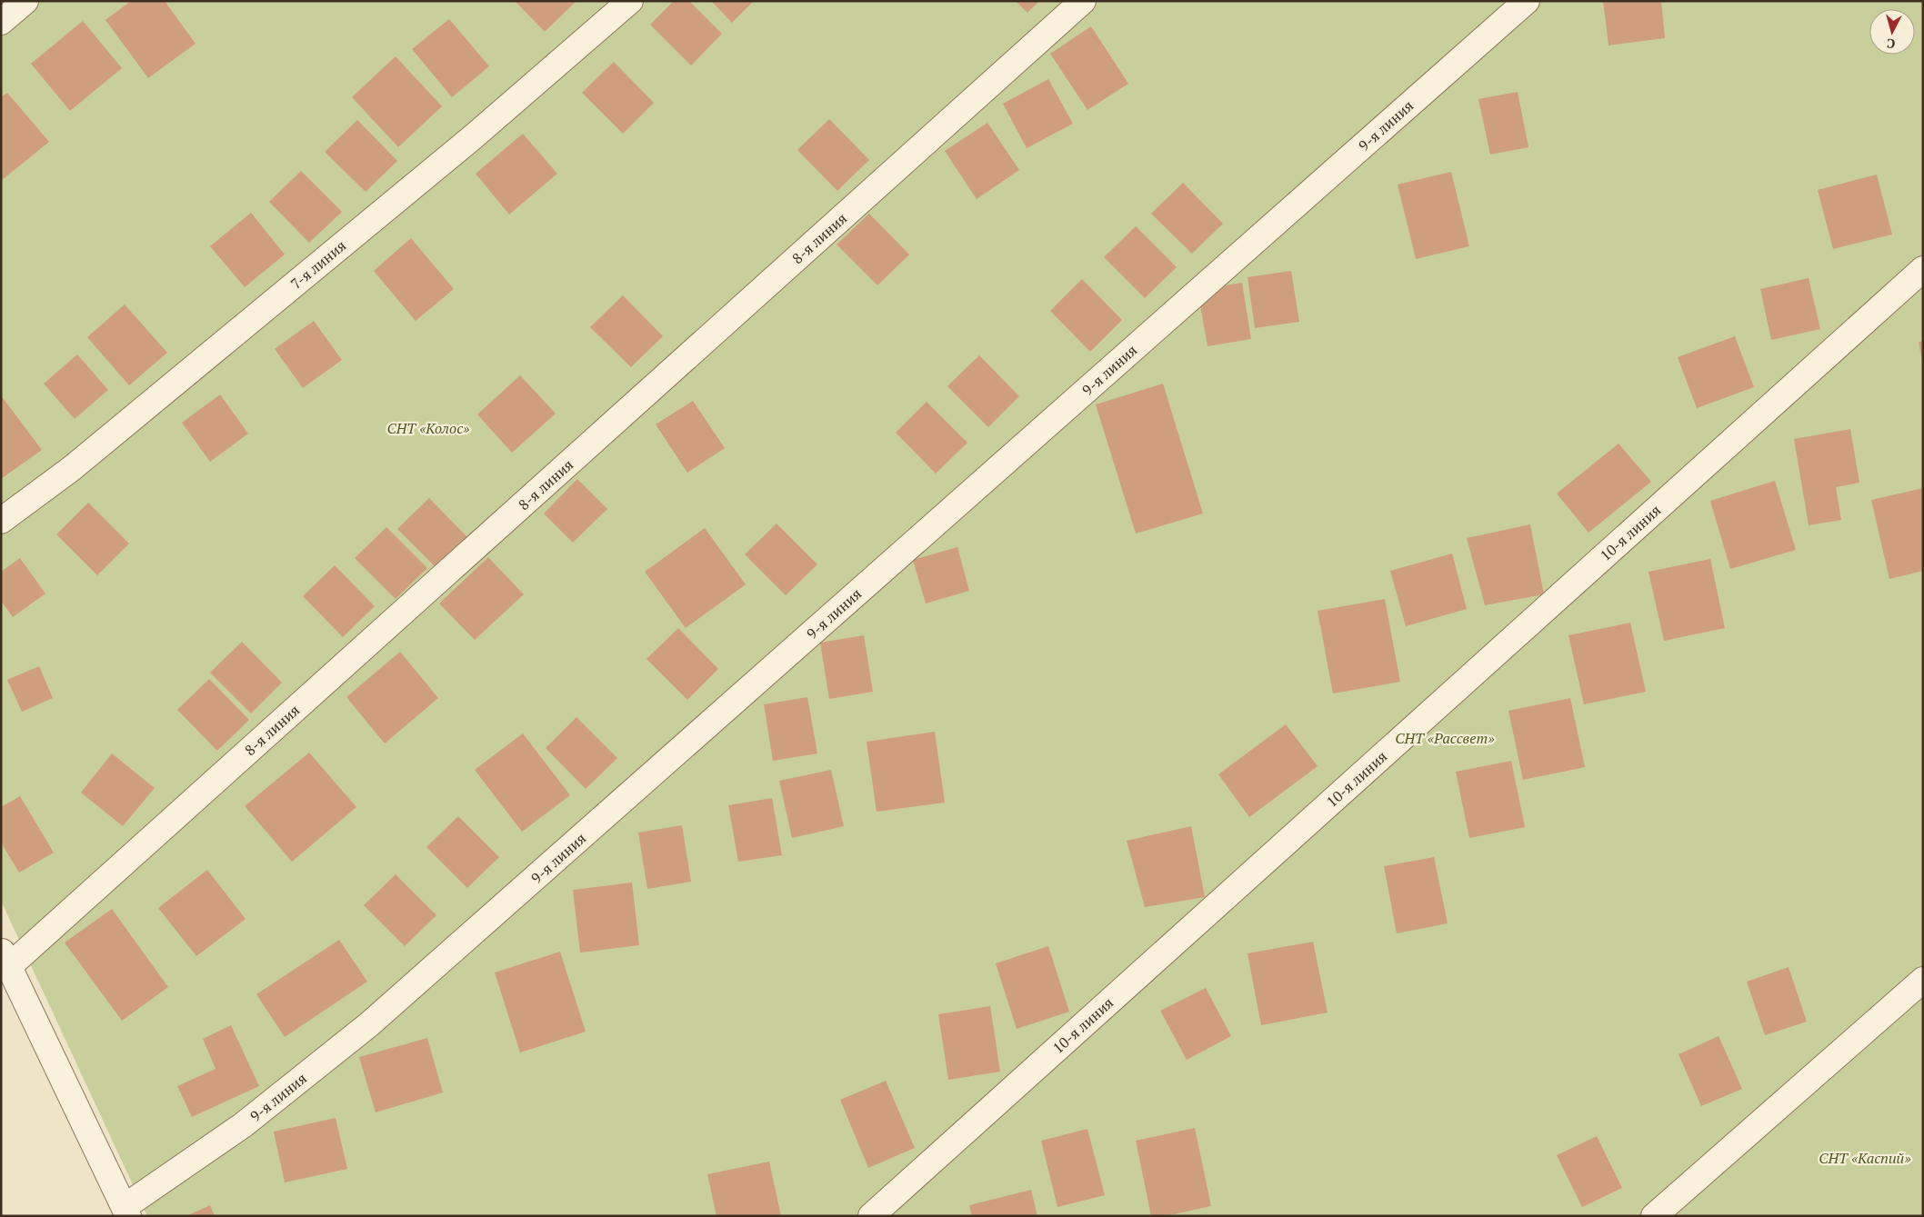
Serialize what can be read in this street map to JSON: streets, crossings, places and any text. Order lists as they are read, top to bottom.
{
  "streets": {
    "street": [
      "9-я линия",
      "8-я линия",
      "7-я линия",
      "10-я линия"
    ]
  },
  "parks": ["СНТ «Колос»", "СНТ «Рассвет»", "СНТ «Каспий»"],
  "north": "bottom"
}
